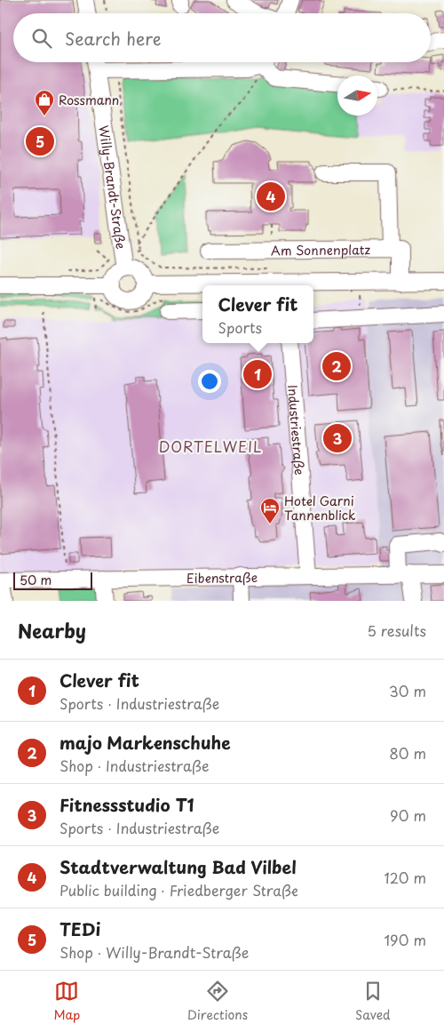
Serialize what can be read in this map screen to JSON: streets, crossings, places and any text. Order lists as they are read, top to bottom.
{
  "streets": {
    "street": [
      "Willy-Brandt-Straße",
      "Am Sonnenplatz",
      "Industriestraße",
      "Eibenstraße"
    ]
  },
  "crossings": [
    ["Industriestraße", "Eibenstraße"]
  ],
  "districts": ["DORTELWEIL"],
  "places": {
    "shop": ["Rossmann"],
    "hotel": ["Hotel Garni Tannenblick"]
  },
  "scale_bar": "50 m",
  "north": "right",
  "page": {
    "search": "Search here",
    "pins": [
      "5",
      "4",
      "2",
      "1",
      "3"
    ],
    "popup": ["Clever fit", "Sports"],
    "scale": "50 m",
    "heading": ["Nearby", "5 results"],
    "list": [
      {
        "mark": "1",
        "name": "Clever fit",
        "note": "Sports · Industriestraße",
        "value": "30 m"
      },
      {
        "mark": "2",
        "name": "majo Markenschuhe",
        "note": "Shop · Industriestraße",
        "value": "80 m"
      },
      {
        "mark": "3",
        "name": "Fitnessstudio T1",
        "note": "Sports · Industriestraße",
        "value": "90 m"
      },
      {
        "mark": "4",
        "name": "Stadtverwaltung Bad Vilbel",
        "note": "Public building · Friedberger Straße",
        "value": "120 m"
      },
      {
        "mark": "5",
        "name": "TEDi",
        "note": "Shop · Willy-Brandt-Straße",
        "value": "190 m"
      }
    ],
    "nav": ["Map", "Directions", "Saved"]
  }
}
